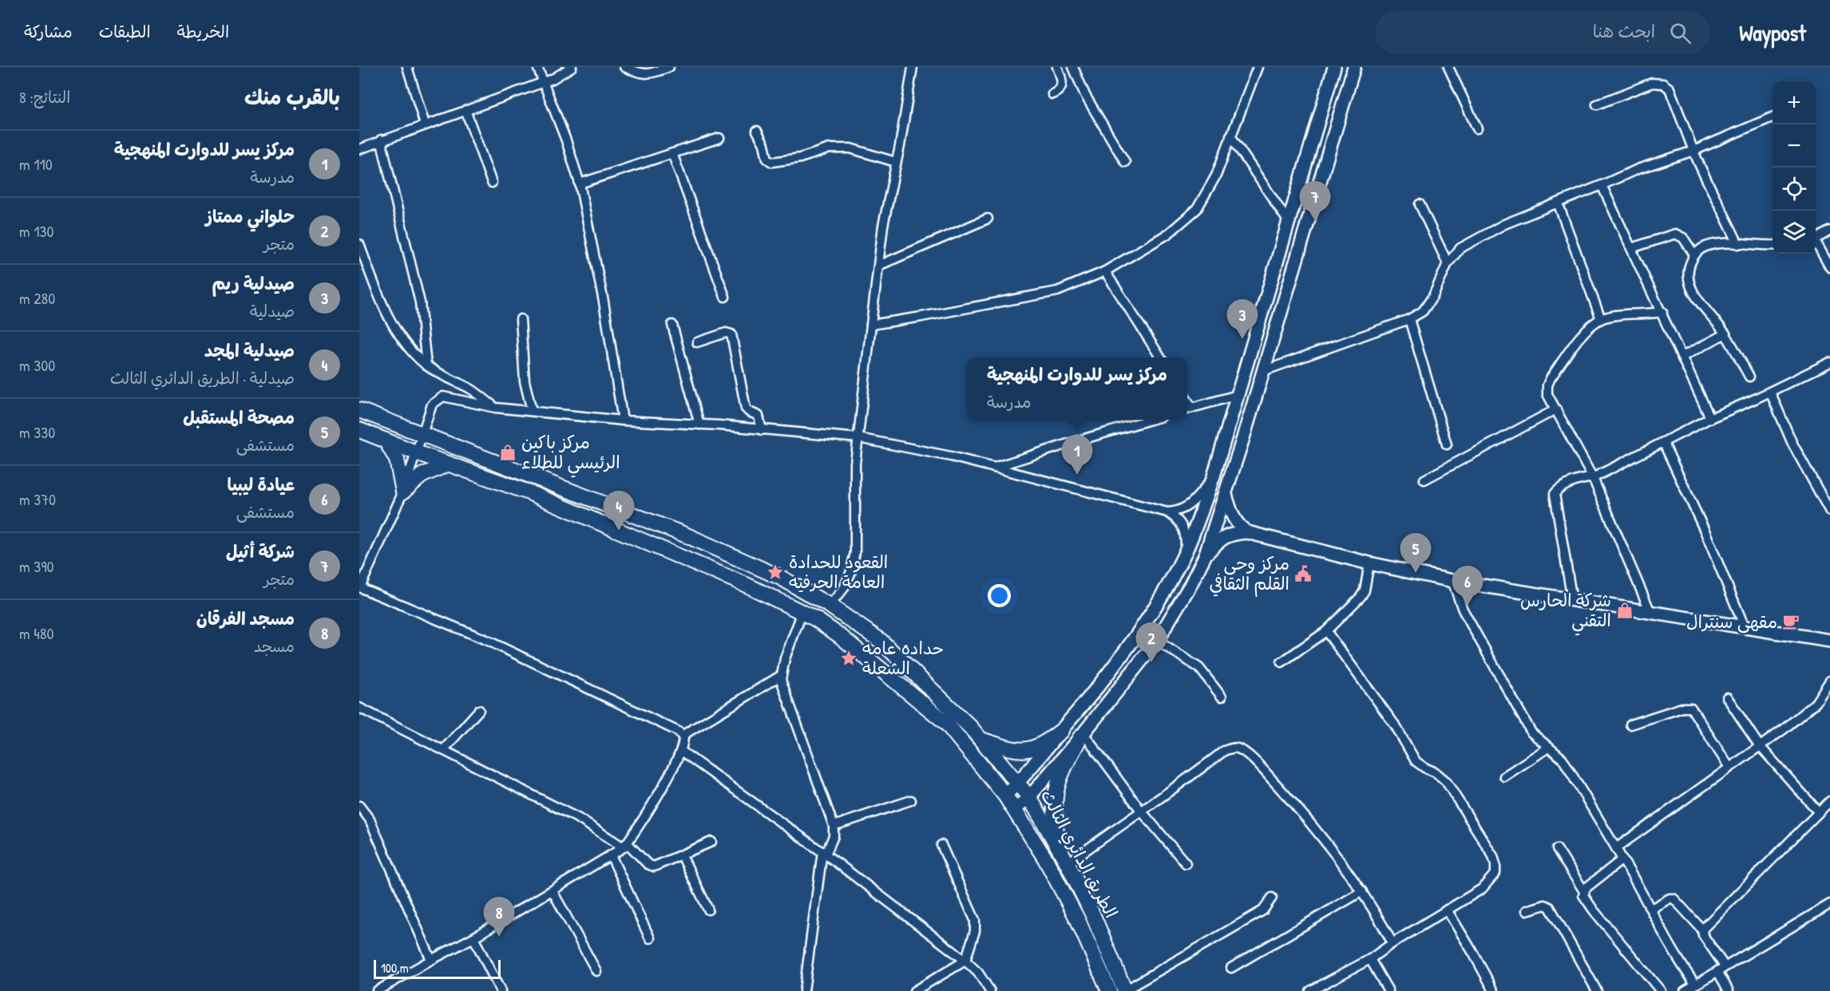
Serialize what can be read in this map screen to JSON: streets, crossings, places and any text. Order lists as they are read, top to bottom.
{
  "streets": {
    "main road": ["الطريق الدائري الثالث"]
  },
  "places": {
    "shop": ["مركز باكين الرئيسي للطلاء", "شركة الحارس التقني"],
    "place": ["القعود للحدادة العامة الحرفيه", "حداده عامه الشعلة"],
    "public building": ["مركز وحي القلم الثقافي"],
    "cafe": ["مقهى سنترال"]
  },
  "scale_bar": "100 m",
  "page": {
    "header": "Waypost",
    "search": "ابحث هنا",
    "nav": ["الخريطة", "الطبقات", "مشاركة"],
    "heading": ["بالقرب منك", "النتائج: 8"],
    "map_buttons": ["+", "−"],
    "list": [
      {
        "mark": "1",
        "name": "مركز يسر للدوارت المنهجية",
        "note": "مدرسة",
        "value": "110 m"
      },
      {
        "mark": "2",
        "name": "حلواني ممتاز",
        "note": "متجر",
        "value": "130 m"
      },
      {
        "mark": "3",
        "name": "صيدلية ريم",
        "note": "صيدلية",
        "value": "280 m"
      },
      {
        "mark": "4",
        "name": "صيدلية المجد",
        "note": "صيدلية · الطريق الدائري الثالث",
        "value": "300 m"
      },
      {
        "mark": "5",
        "name": "مصحة المستقبل",
        "note": "مستشفى",
        "value": "330 m"
      },
      {
        "mark": "6",
        "name": "عيادة ليبيا",
        "note": "مستشفى",
        "value": "370 m"
      },
      {
        "mark": "7",
        "name": "شركة أثيل",
        "note": "متجر",
        "value": "390 m"
      },
      {
        "mark": "8",
        "name": "مسجد الفرقان",
        "note": "مسجد",
        "value": "480 m"
      }
    ],
    "pins": [
      "7",
      "3",
      "1",
      "4",
      "5",
      "6",
      "2",
      "8"
    ],
    "popup": ["مركز يسر للدوارت المنهجية", "مدرسة"],
    "scale": "100 m"
  }
}
